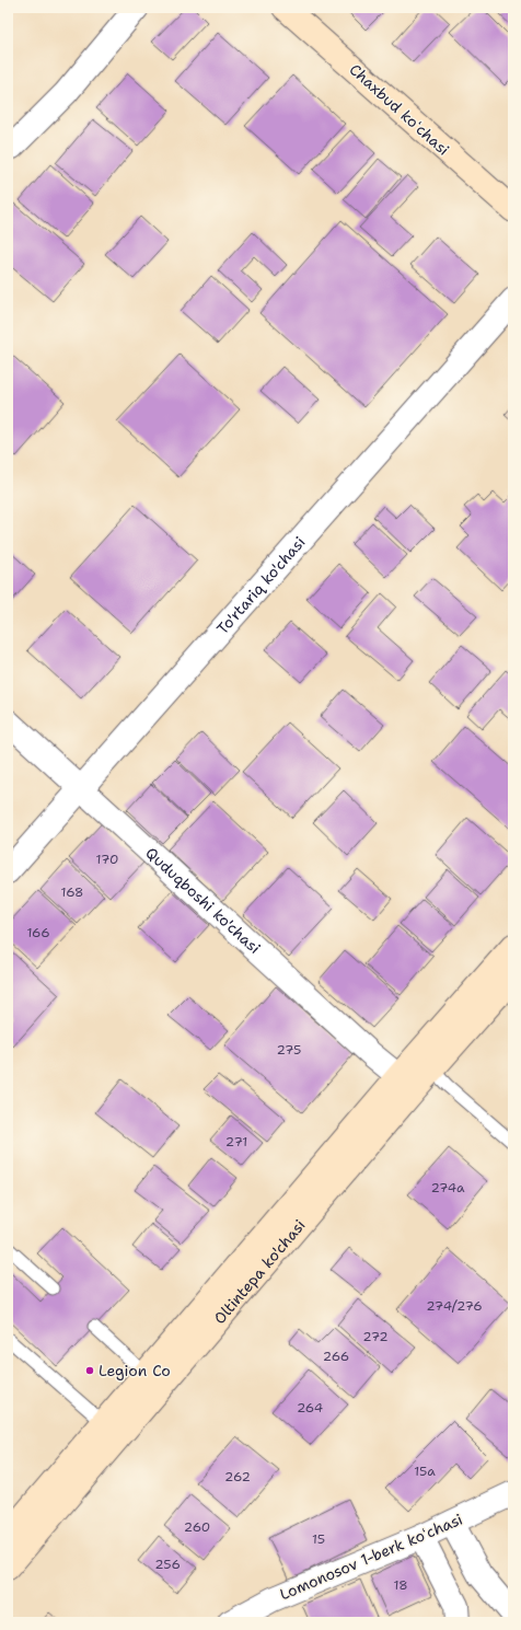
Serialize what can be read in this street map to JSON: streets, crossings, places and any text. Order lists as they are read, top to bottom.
{
  "streets": {
    "main road": ["Chaxbud koʻchasi", "Oltintepa ko'chasi"],
    "street": ["To'rtariq ko'chasi", "Quduqboshi ko'chasi", "Lomonosov 1-berk koʻchasi"]
  },
  "crossings": [
    ["To'rtariq ko'chasi", "Quduqboshi ko'chasi"],
    ["Quduqboshi ko'chasi", "Oltintepa ko'chasi"]
  ],
  "places": ["Legion Co"],
  "house_numbers": [
    "170",
    "168",
    "166",
    "275",
    "271",
    "274a",
    "274/276",
    "272",
    "266",
    "264",
    "15a",
    "262",
    "260",
    "15",
    "256",
    "18"
  ]
}
